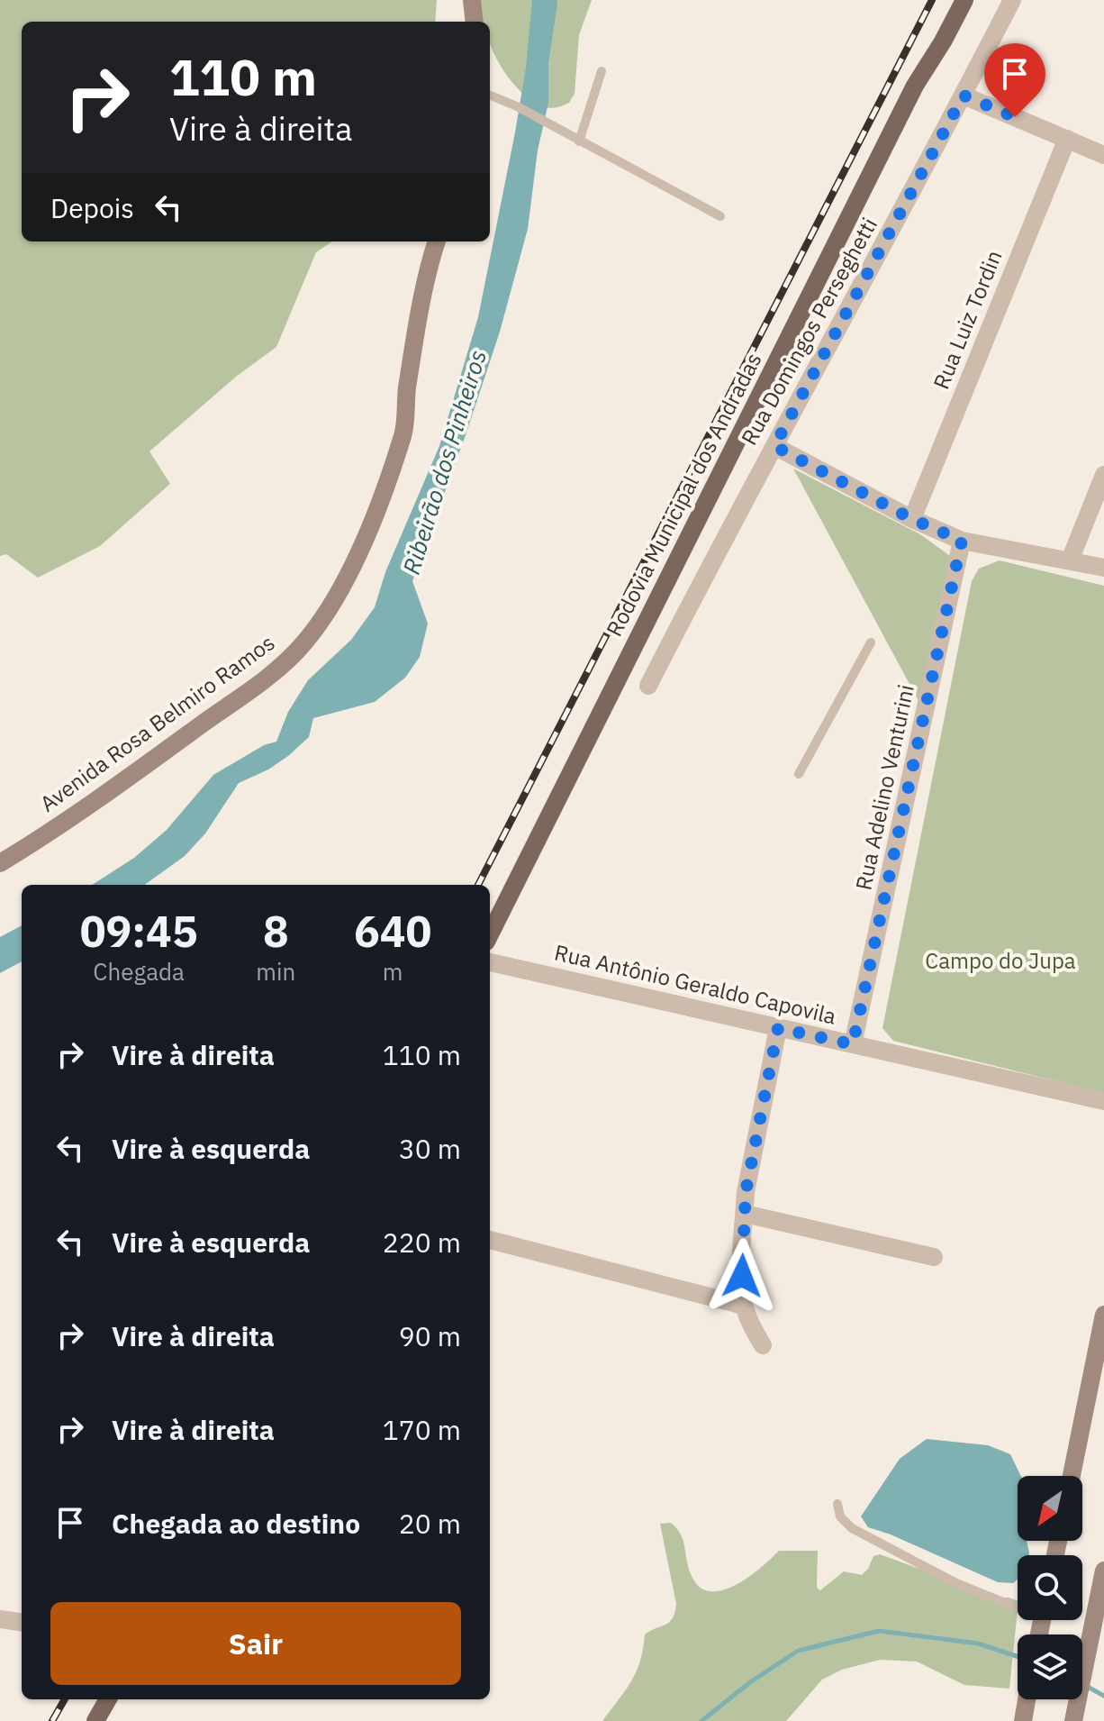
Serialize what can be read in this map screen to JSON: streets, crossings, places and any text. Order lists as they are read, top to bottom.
{
  "streets": {
    "main road": ["Rodovia Municipal dos Andradas", "Avenida Rosa Belmiro Ramos"],
    "street": [
      "Rua Luiz Tordin",
      "Rua Domingos Perseghetti",
      "Rua Adelino Venturini",
      "Rua Antônio Geraldo Capovila"
    ]
  },
  "crossings": [
    ["Rua Adelino Venturini", "Rua Antônio Geraldo Capovila"]
  ],
  "water": ["Ribeirão dos Pinheiros"],
  "parks": ["Campo do Jupa"],
  "north": "bottom left",
  "page": {
    "turn": ["110 m", "Vire à direita"],
    "then": "Depois",
    "eta": [
      "09:45",
      "Chegada",
      "8",
      "min",
      "640",
      "m"
    ],
    "list": [
      {
        "name": "Vire à direita",
        "value": "110 m"
      },
      {
        "name": "Vire à esquerda",
        "value": "30 m"
      },
      {
        "name": "Vire à esquerda",
        "value": "220 m"
      },
      {
        "name": "Vire à direita",
        "value": "90 m"
      },
      {
        "name": "Vire à direita",
        "value": "170 m"
      },
      {
        "name": "Chegada ao destino",
        "value": "20 m"
      }
    ],
    "buttons": "Sair"
  }
}
